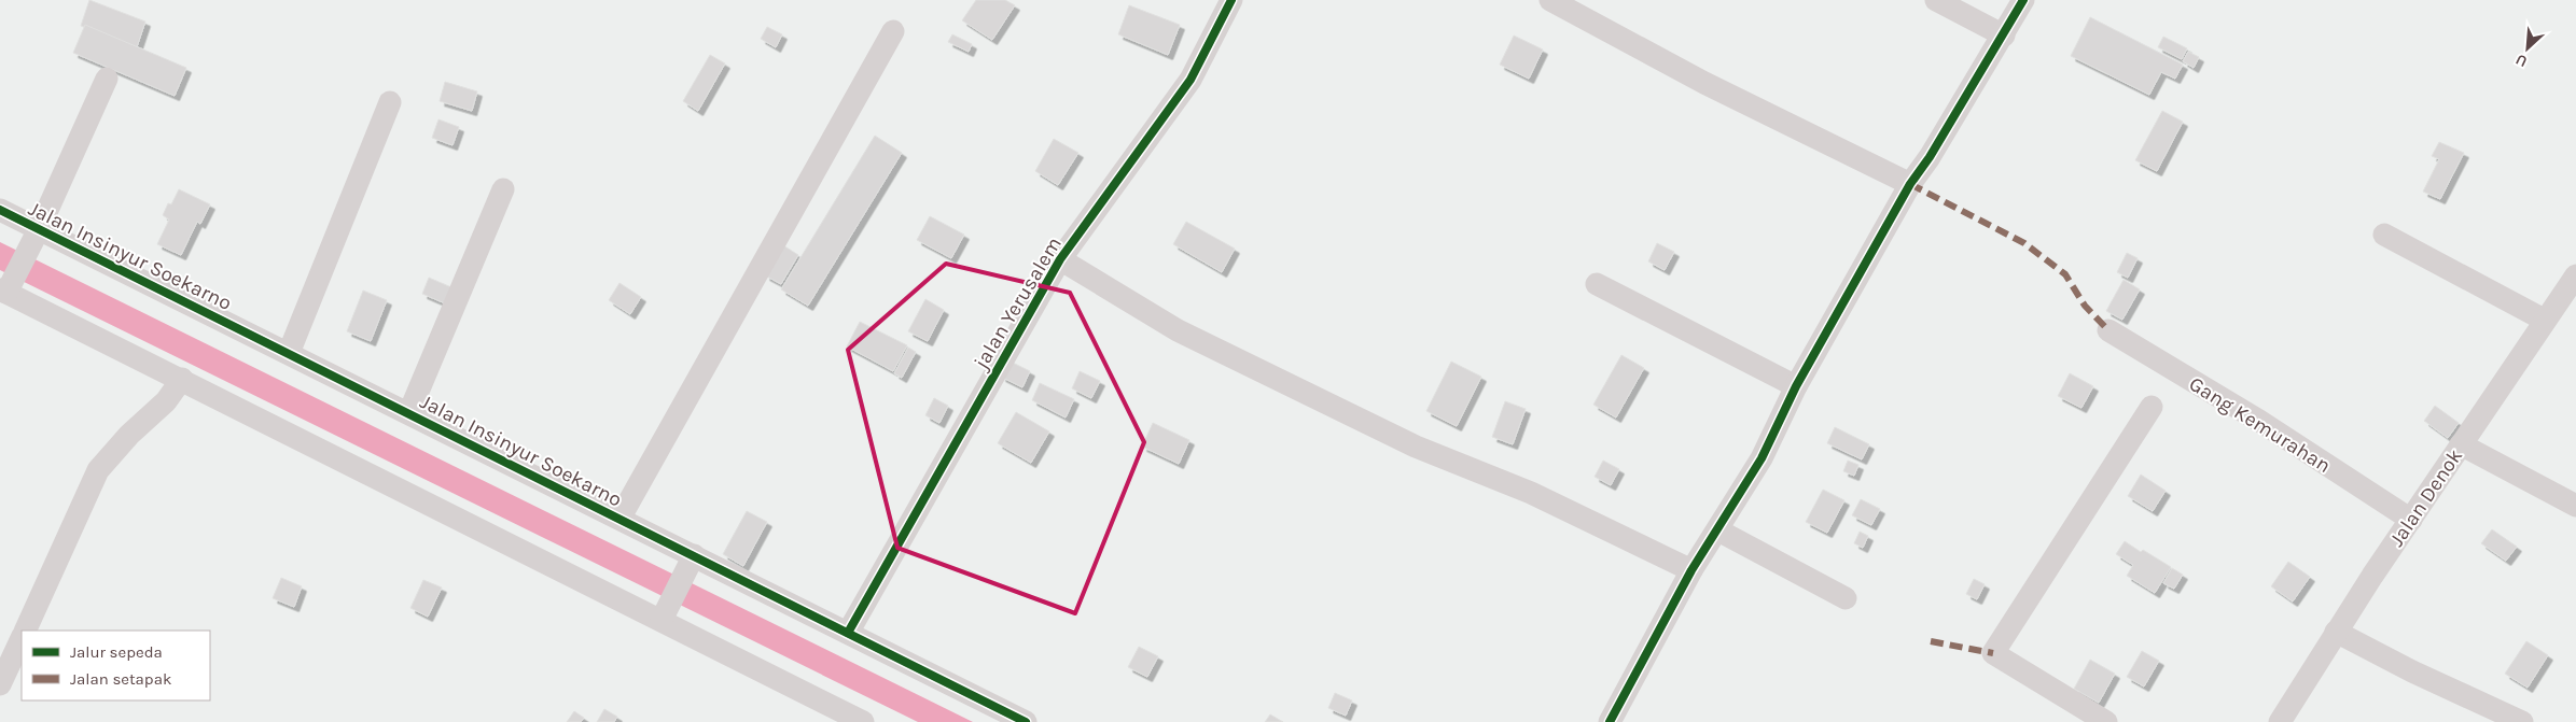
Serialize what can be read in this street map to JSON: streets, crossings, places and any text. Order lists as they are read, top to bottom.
{
  "streets": {
    "street": [
      "Jalan Insinyur Soekarno",
      "jalan Yerusalem",
      "Gang Kemurahan",
      "Jalan Denok"
    ]
  },
  "crossings": [
    ["Jalan Insinyur Soekarno", "jalan Yerusalem"],
    ["Gang Kemurahan", "Jalan Denok"]
  ],
  "legend": ["Jalur sepeda", "Jalan setapak"],
  "north": "bottom left"
}
